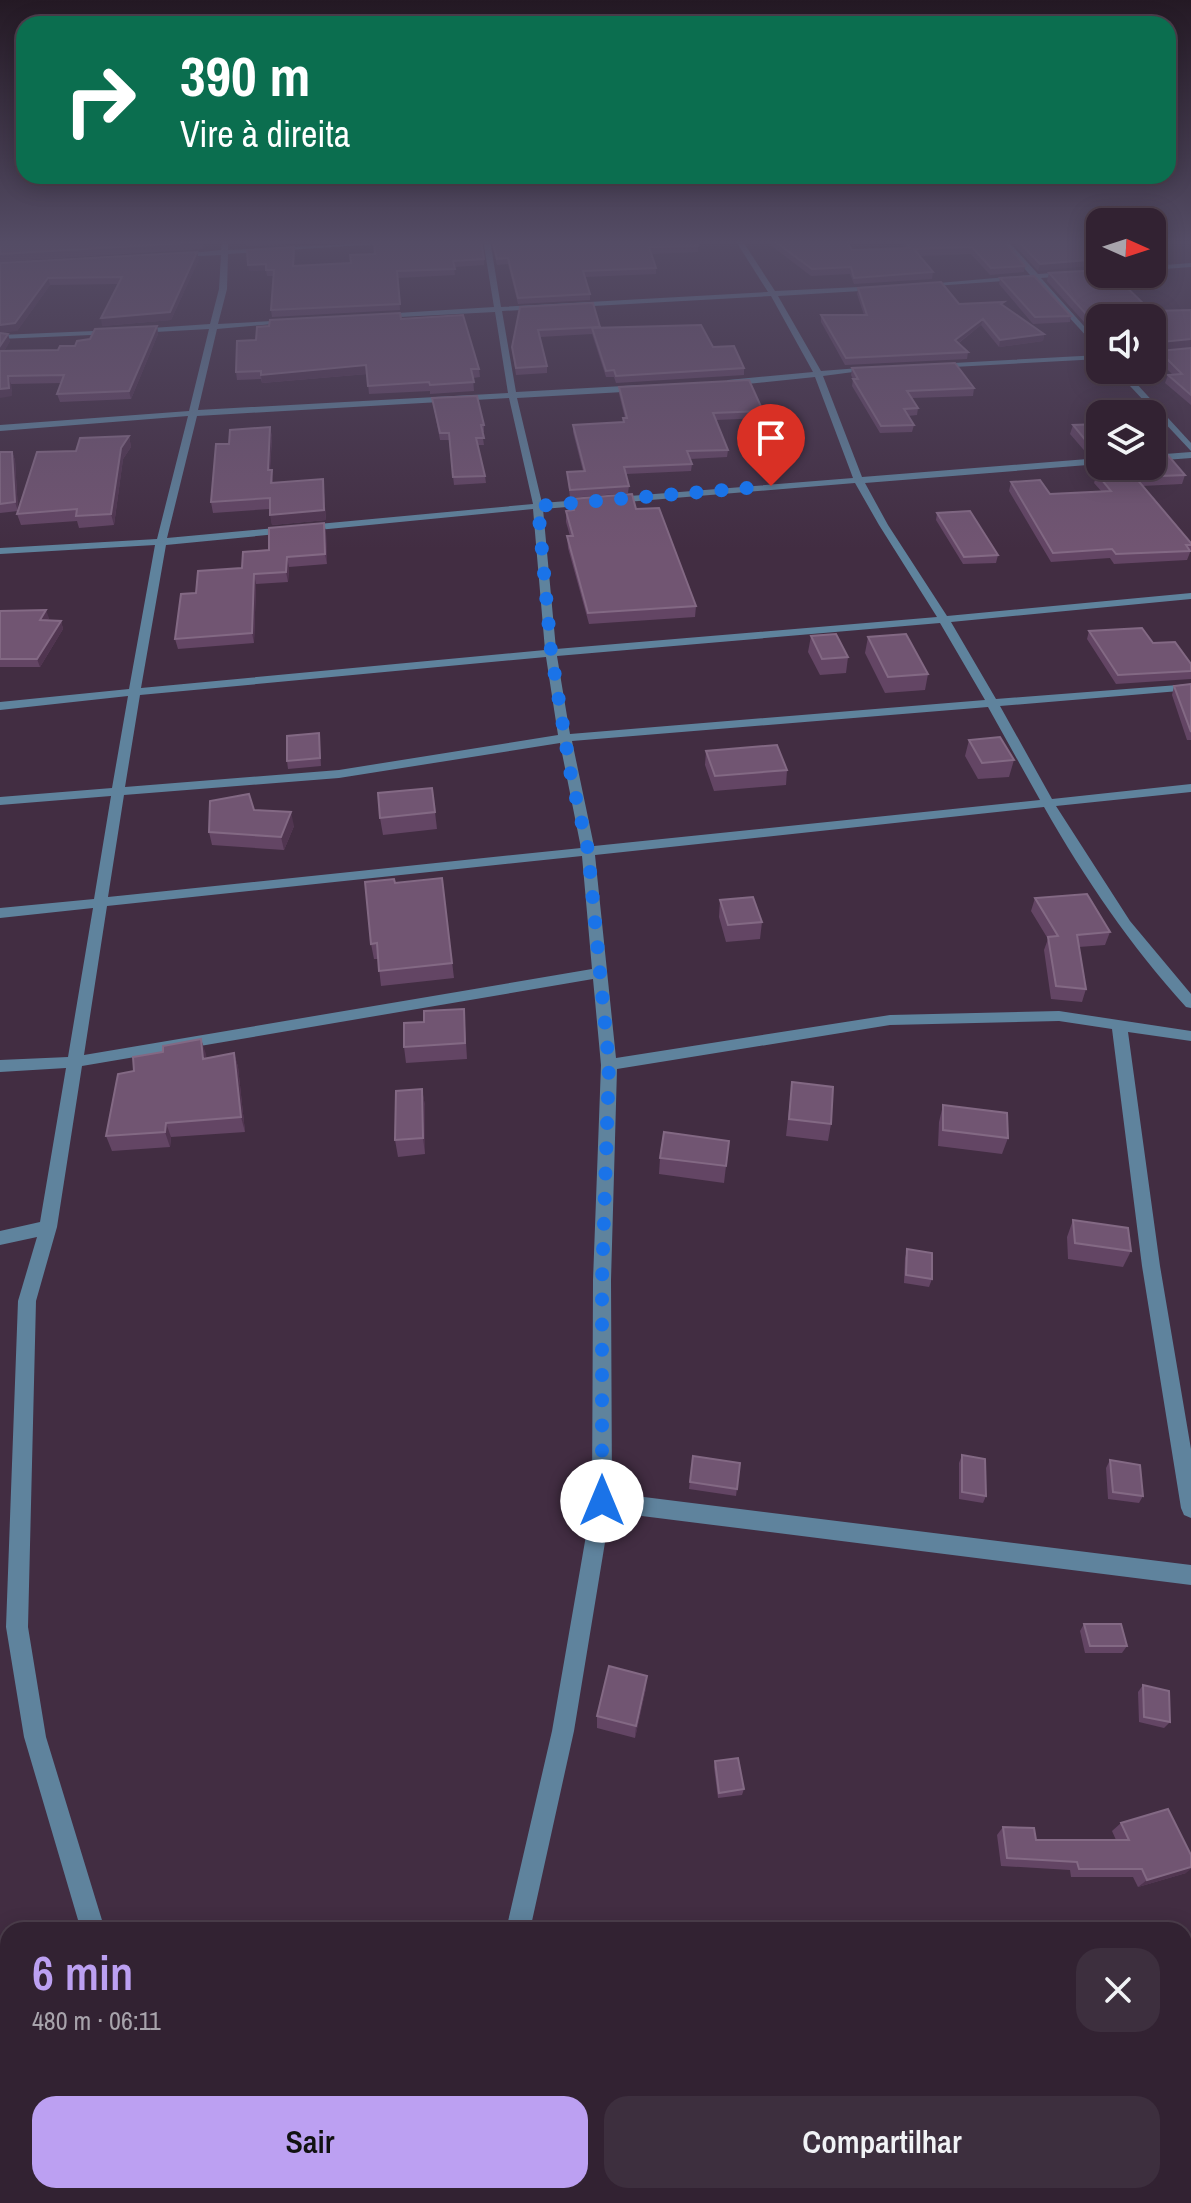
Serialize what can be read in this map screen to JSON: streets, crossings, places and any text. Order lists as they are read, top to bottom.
{
  "north": "right",
  "page": {
    "turn": ["390 m", "Vire à direita"],
    "heading": ["6 min", "480 m · 06:11"],
    "buttons": ["Sair", "Compartilhar"]
  }
}
